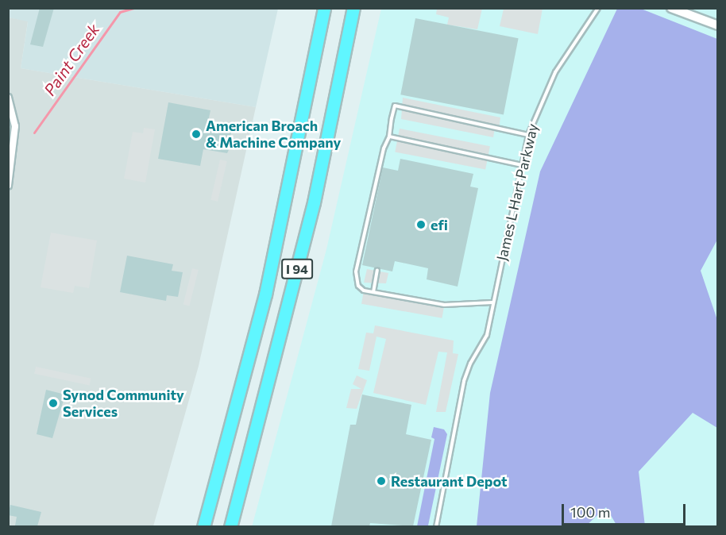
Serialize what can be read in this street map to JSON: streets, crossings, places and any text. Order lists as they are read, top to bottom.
{
  "streets": {
    "highway": ["I 94"],
    "lane": ["James L Hart Parkway"]
  },
  "water": ["Paint Creek"],
  "places": [
    "American Broach & Machine Company",
    "efi",
    "Synod Community Services",
    "Restaurant Depot"
  ],
  "scale_bar": "100 m"
}
